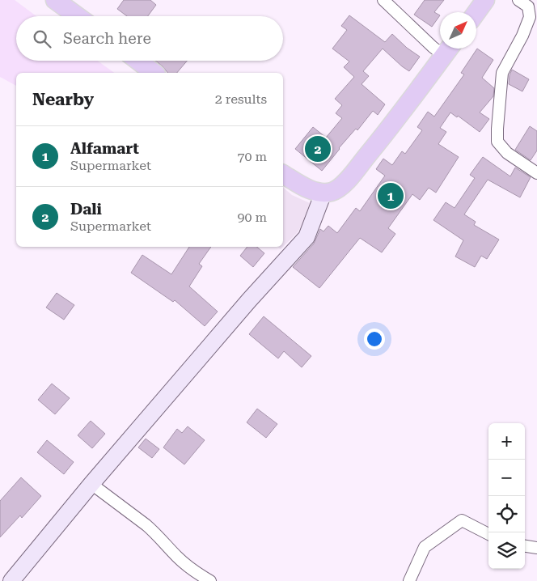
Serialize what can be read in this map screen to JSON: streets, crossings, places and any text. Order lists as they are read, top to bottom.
{
  "north": "top right",
  "page": {
    "search": "Search here",
    "heading": ["Nearby", "2 results"],
    "list": [
      {
        "mark": "1",
        "name": "Alfamart",
        "note": "Supermarket",
        "value": "70 m"
      },
      {
        "mark": "2",
        "name": "Dali",
        "note": "Supermarket",
        "value": "90 m"
      }
    ],
    "pins": ["2", "1"],
    "map_buttons": ["+", "−"]
  }
}
